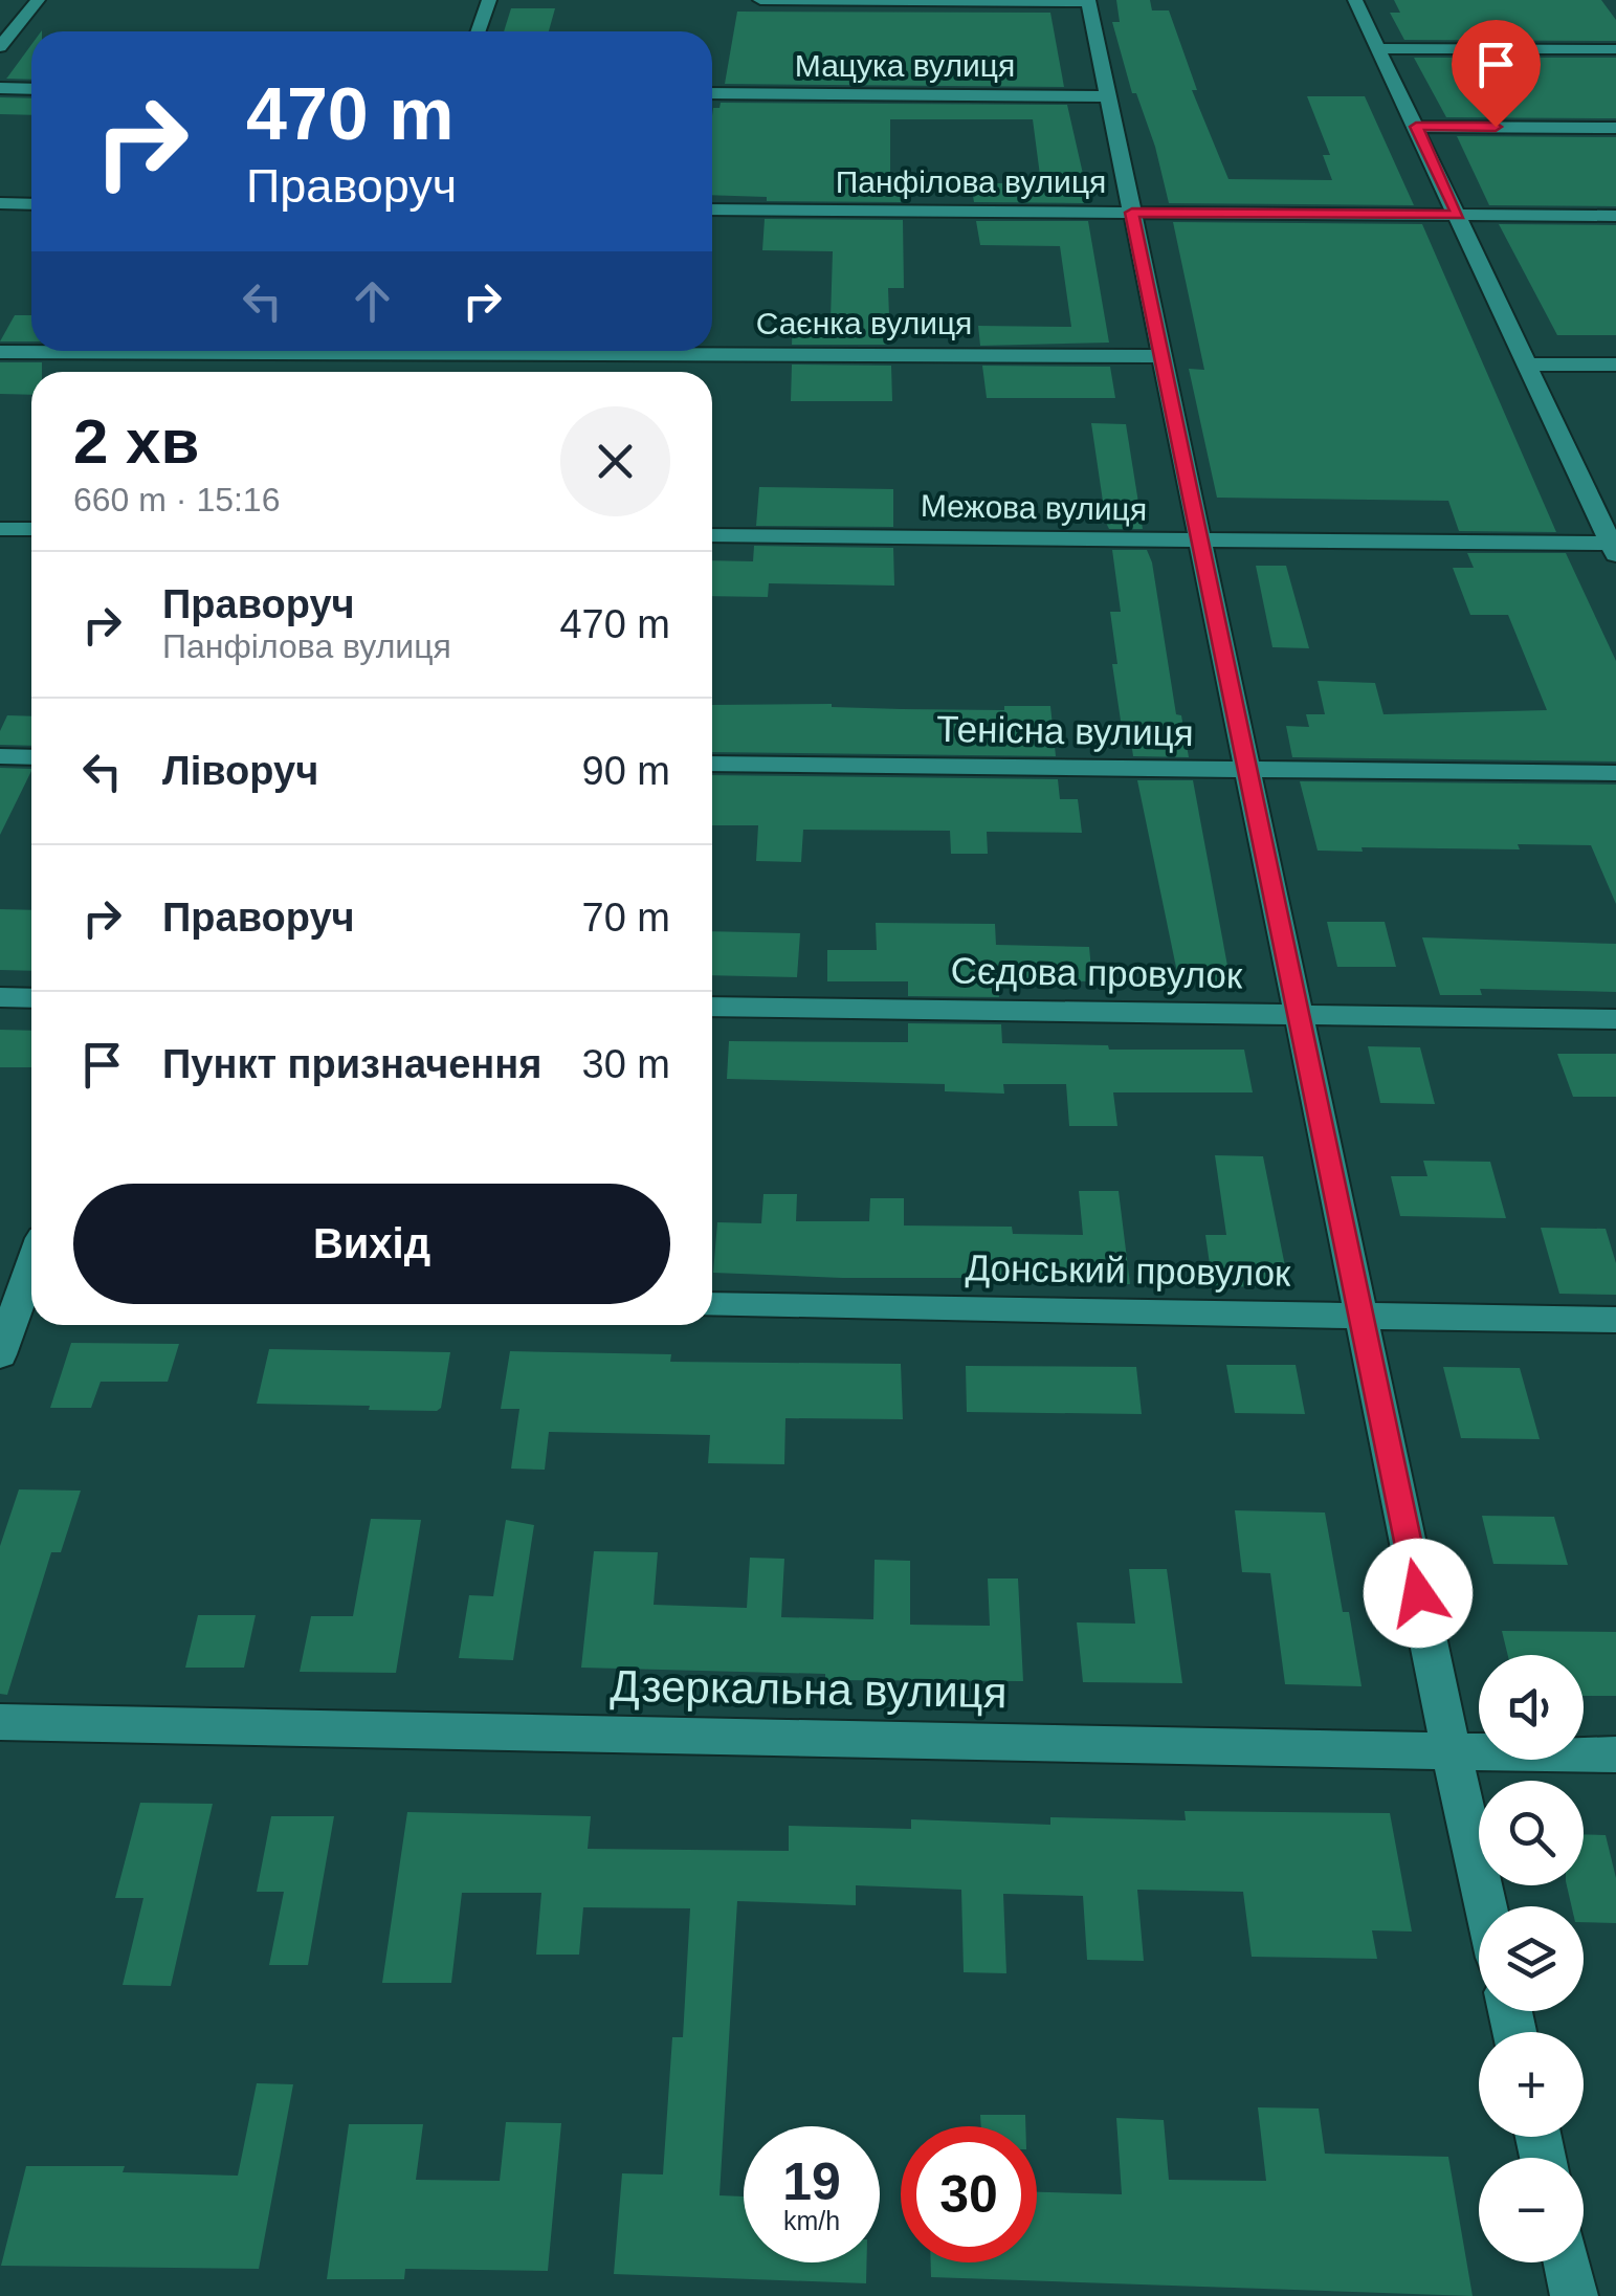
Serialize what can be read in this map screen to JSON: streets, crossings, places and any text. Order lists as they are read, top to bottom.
{
  "streets": {
    "street": [
      "Мацука вулиця",
      "Панфілова вулиця",
      "Саєнка вулиця",
      "Межова вулиця",
      "Тенісна вулиця",
      "Сєдова провулок",
      "Донський провулок",
      "Дзеркальна вулиця"
    ]
  },
  "page": {
    "turn": ["470 m", "Праворуч"],
    "heading": ["2 хв", "660 m · 15:16"],
    "list": [
      {
        "name": "Праворуч",
        "note": "Панфілова вулиця",
        "value": "470 m"
      },
      {
        "name": "Ліворуч",
        "value": "90 m"
      },
      {
        "name": "Праворуч",
        "value": "70 m"
      },
      {
        "name": "Пункт призначення",
        "value": "30 m"
      }
    ],
    "buttons": "Вихід",
    "map_buttons": ["+", "−"],
    "speed": "19 km/h",
    "limit": "30"
  }
}
